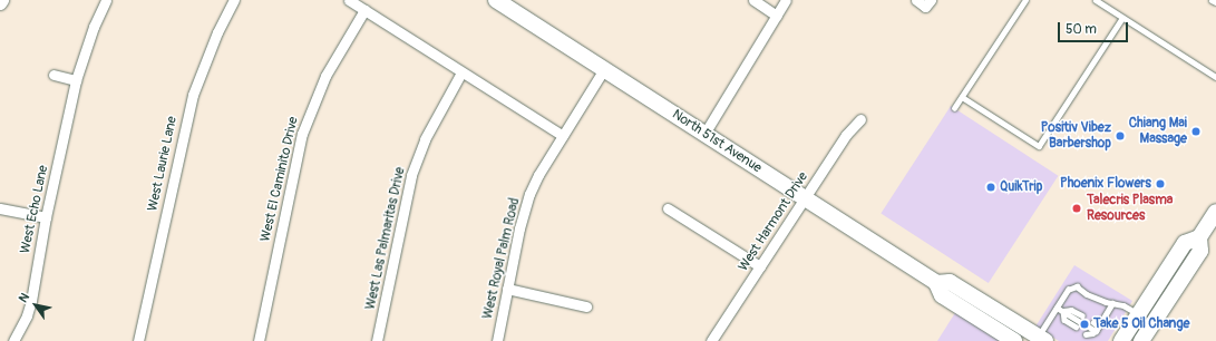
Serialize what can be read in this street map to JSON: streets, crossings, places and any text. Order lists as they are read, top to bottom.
{
  "streets": {
    "main road": ["North 51st Avenue"],
    "street": [
      "West Laurie Lane",
      "West El Caminito Drive",
      "West Echo Lane",
      "West Harmont Drive",
      "West Las Palmaritas Drive",
      "West Royal Palm Road"
    ]
  },
  "crossings": [
    ["North 51st Avenue", "West Harmont Drive"],
    ["North 51st Avenue", "West Royal Palm Road"]
  ],
  "places": [
    "Chiang Mai Massage",
    "Positiv Vibez Barbershop",
    "Phoenix Flowers",
    "QuikTrip",
    "Talecris Plasma Resources",
    "Take 5 Oil Change"
  ],
  "scale_bar": "50 m",
  "north": "top left"
}
